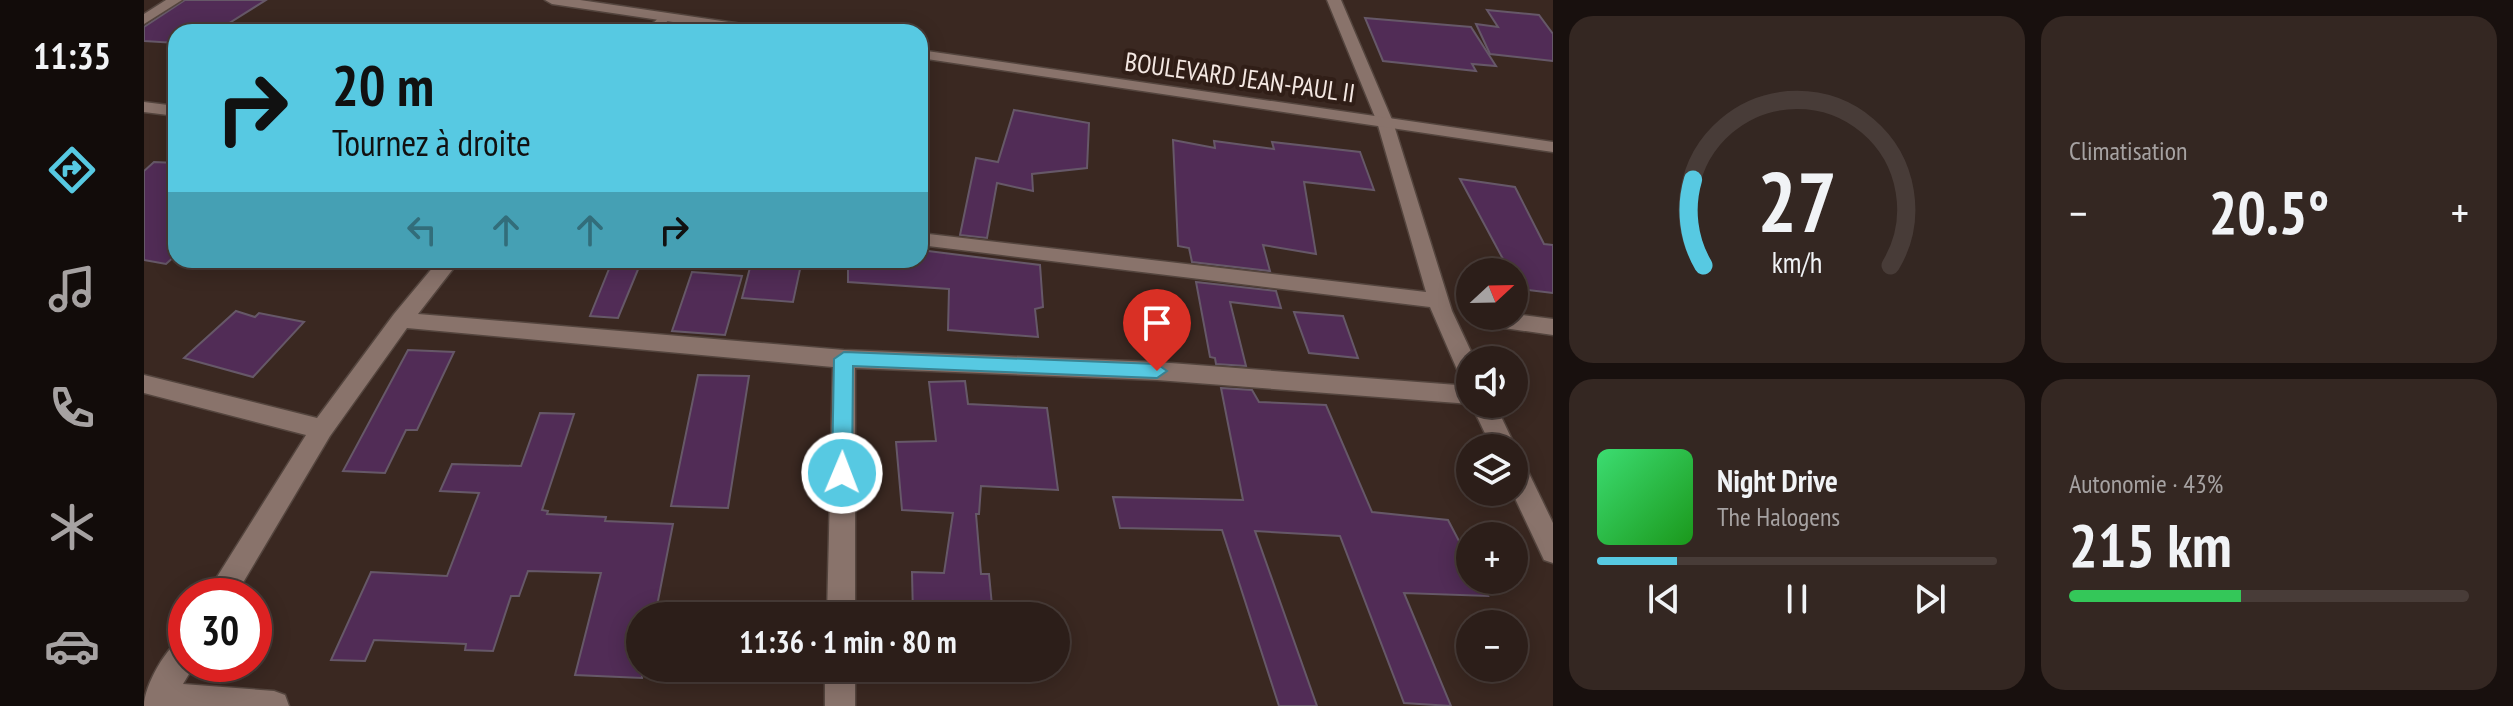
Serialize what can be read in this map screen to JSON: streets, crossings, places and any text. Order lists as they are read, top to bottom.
{
  "streets": {
    "street": ["BOULEVARD JEAN-PAUL II"]
  },
  "north": "right",
  "page": {
    "tabs": "11:35",
    "tile": [
      "Climatisation",
      ["Autonomie · 43%", "215 km"]
    ],
    "turn": ["20 m", "Tournez à droite"],
    "heat": ["−", "20.5°", "+"],
    "map_buttons": ["+", "−"],
    "song": ["Night Drive", "The Halogens"],
    "limit": "30",
    "trip": "11:36 · 1 min · 80 m",
    "gauge": ["27", "km/h"]
  }
}
